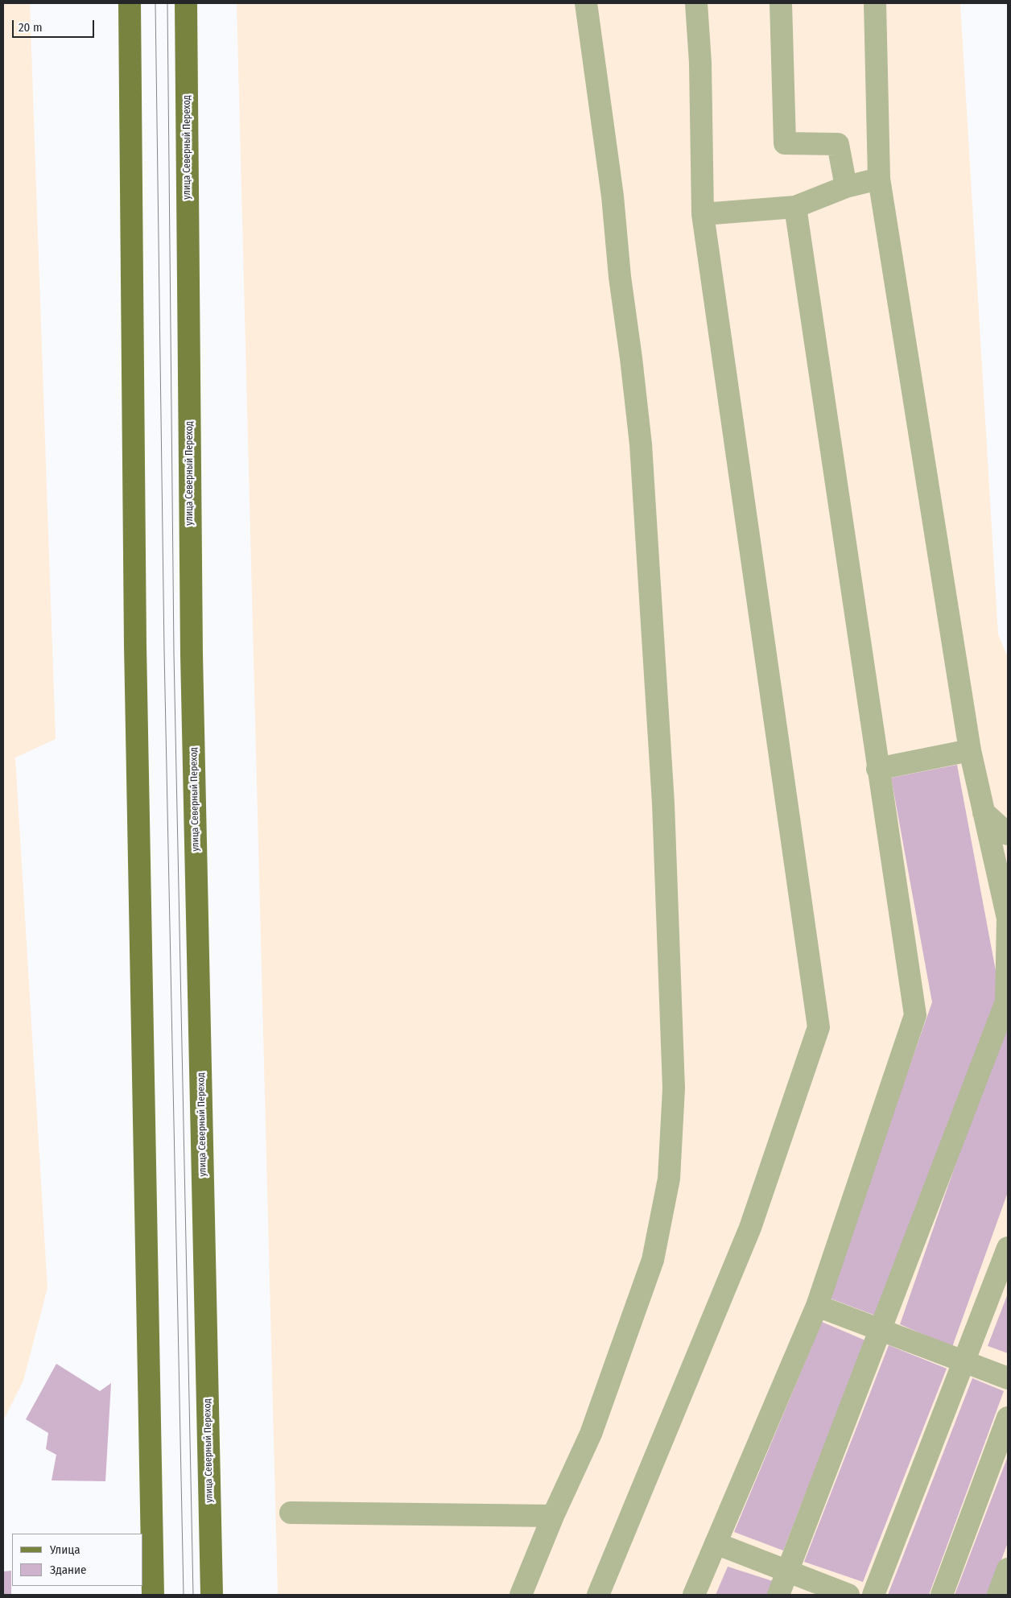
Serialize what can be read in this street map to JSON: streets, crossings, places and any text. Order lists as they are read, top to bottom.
{
  "streets": {
    "main road": ["улица Северный Переход"]
  },
  "legend": ["Улица", "Здание"],
  "scale_bar": "20 m"
}
